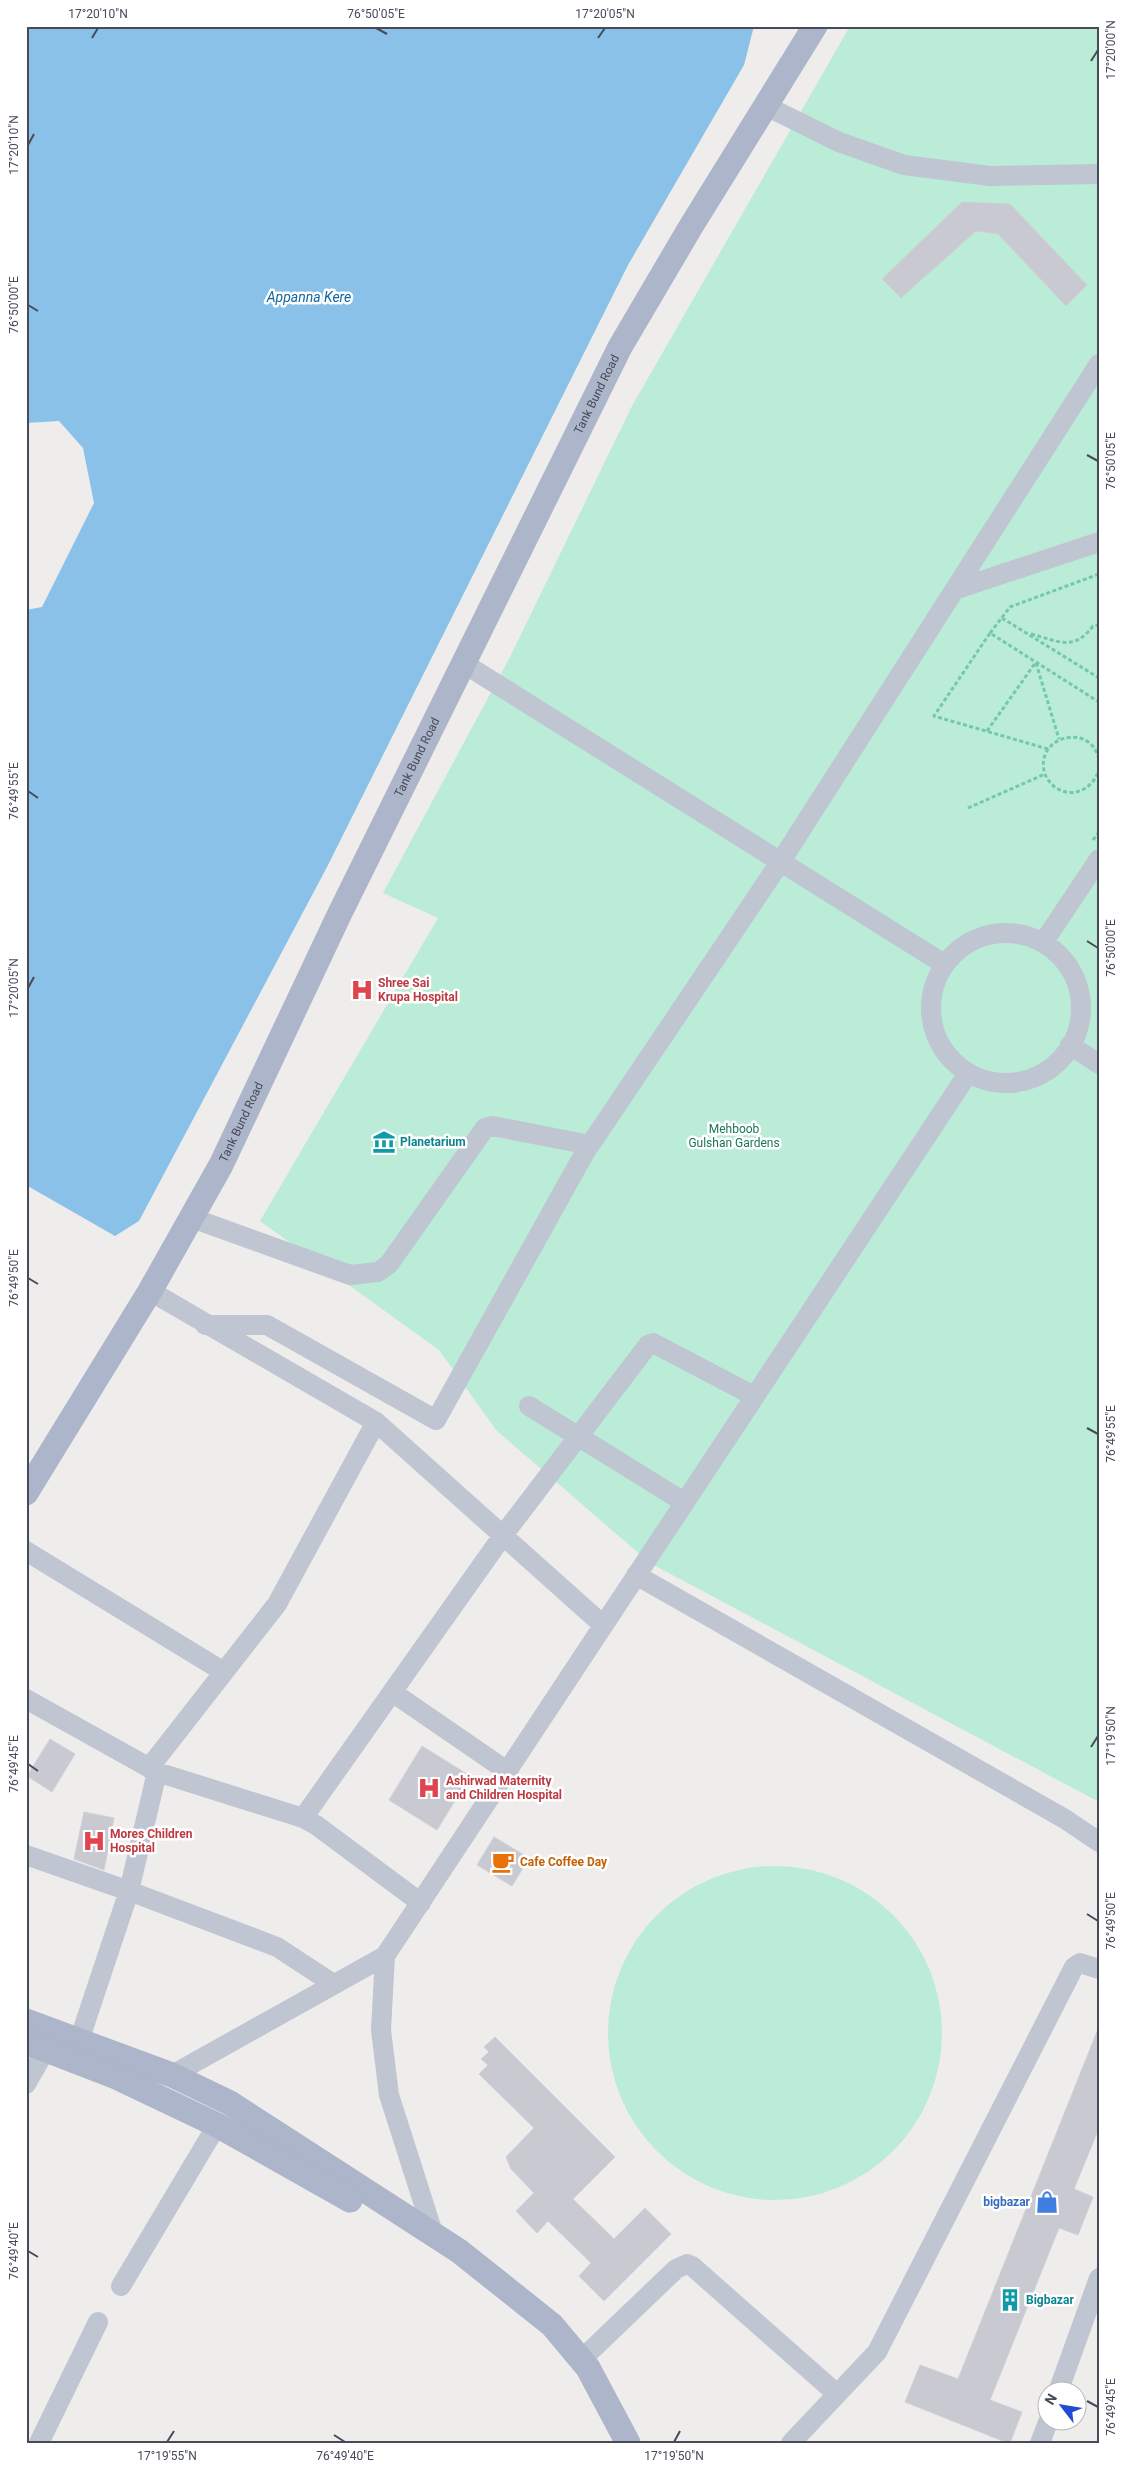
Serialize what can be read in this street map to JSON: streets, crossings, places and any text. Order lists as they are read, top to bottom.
{
  "streets": {
    "main road": ["Tank Bund Road"]
  },
  "water": ["Appanna Kere"],
  "parks": ["Mehboob Gulshan Gardens"],
  "places": {
    "hospital": ["Shree Sai Krupa Hospital", "Ashirwad Maternity and Children Hospital", "Mores Children Hospital"],
    "museum": ["Planetarium"],
    "cafe": ["Cafe Coffee Day"],
    "shop": ["bigbazar"],
    "building": ["Bigbazar"]
  },
  "north": "top left",
  "coordinates": [
    "17°20'10\"N",
    "76°50'05\"E",
    "17°20'05\"N",
    "17°20'00\"N",
    "76°50'00\"E",
    "76°49'55\"E",
    "76°49'50\"E",
    "17°19'50\"N",
    "76°49'45\"E",
    "76°49'40\"E",
    "17°19'55\"N"
  ]
}
